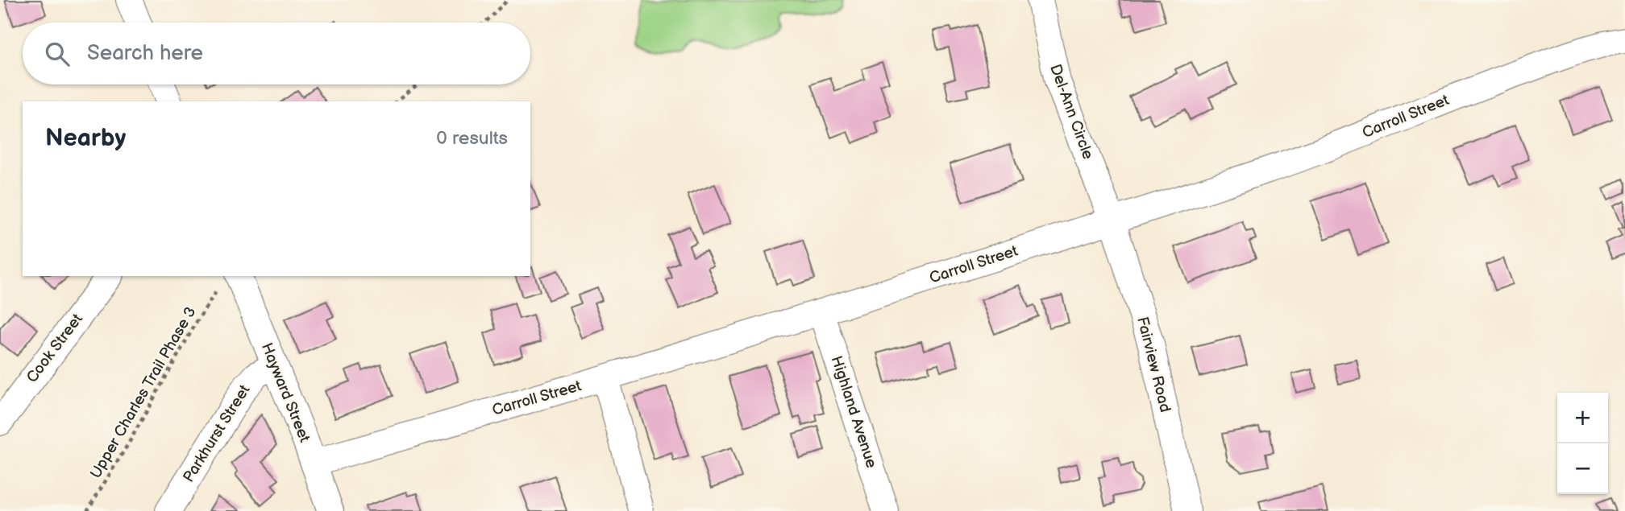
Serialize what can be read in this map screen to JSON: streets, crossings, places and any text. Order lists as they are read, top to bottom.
{
  "streets": {
    "street": [
      "Del-Ann Circle",
      "Carroll Street",
      "Cook Street",
      "Fairview Road",
      "Hayward Street",
      "Highland Avenue",
      "Parkhurst Street"
    ],
    "path": ["Upper Charles Trail Phase 3"]
  },
  "crossings": [
    ["Del-Ann Circle", "Carroll Street"],
    ["Del-Ann Circle", "Fairview Road"],
    ["Carroll Street", "Fairview Road"],
    ["Carroll Street", "Hayward Street"],
    ["Carroll Street", "Highland Avenue"],
    ["Upper Charles Trail Phase 3", "Hayward Street"],
    ["Hayward Street", "Parkhurst Street"]
  ],
  "page": {
    "search": "Search here",
    "heading": ["Nearby", "0 results"],
    "map_buttons": ["+", "−"]
  }
}
